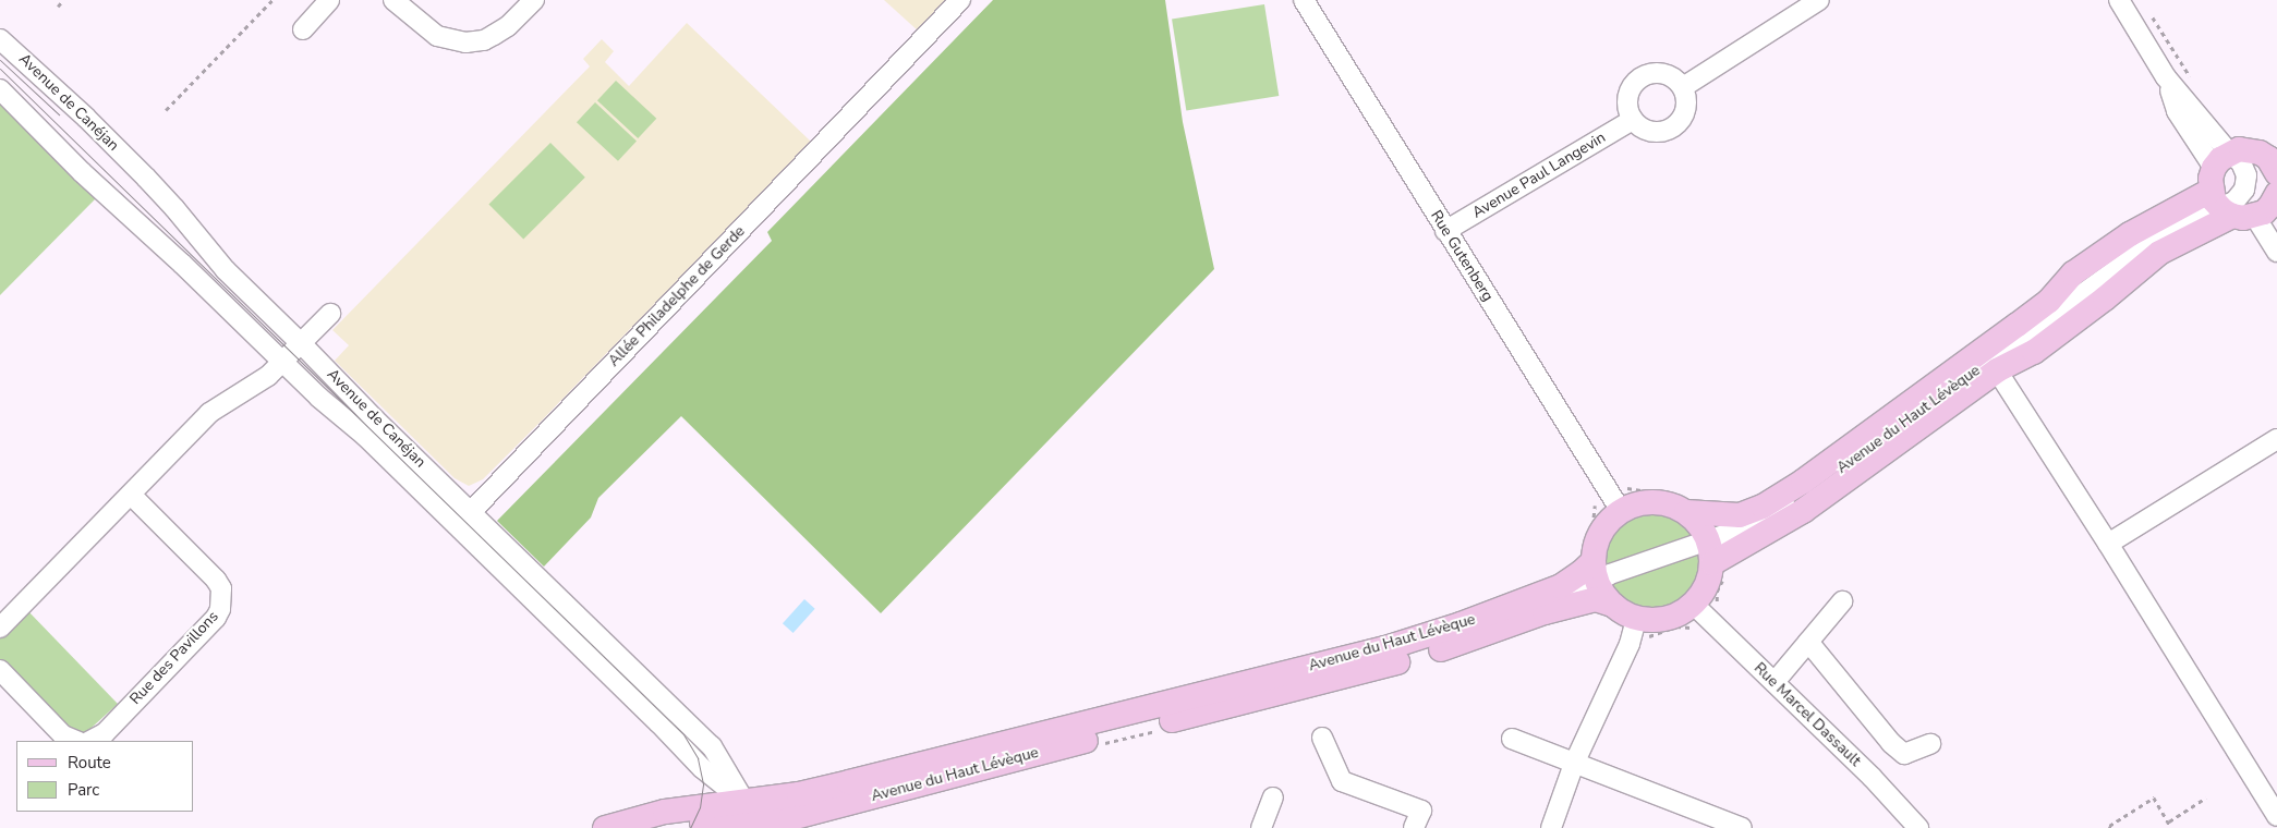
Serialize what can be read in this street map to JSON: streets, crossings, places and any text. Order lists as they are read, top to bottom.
{
  "streets": {
    "main road": ["Avenue du Haut Lévèque"],
    "street": [
      "Avenue de Canéjan",
      "Avenue Paul Langevin",
      "Rue Gutenberg",
      "Allée Philadelphe de Gerde",
      "Rue des Pavillons",
      "Rue Marcel Dassault"
    ]
  },
  "crossings": [
    ["Avenue de Canéjan", "Allée Philadelphe de Gerde"],
    ["Avenue de Canéjan", "Avenue du Haut Lévèque"],
    ["Avenue Paul Langevin", "Rue Gutenberg"]
  ],
  "legend": ["Route", "Parc"]
}
